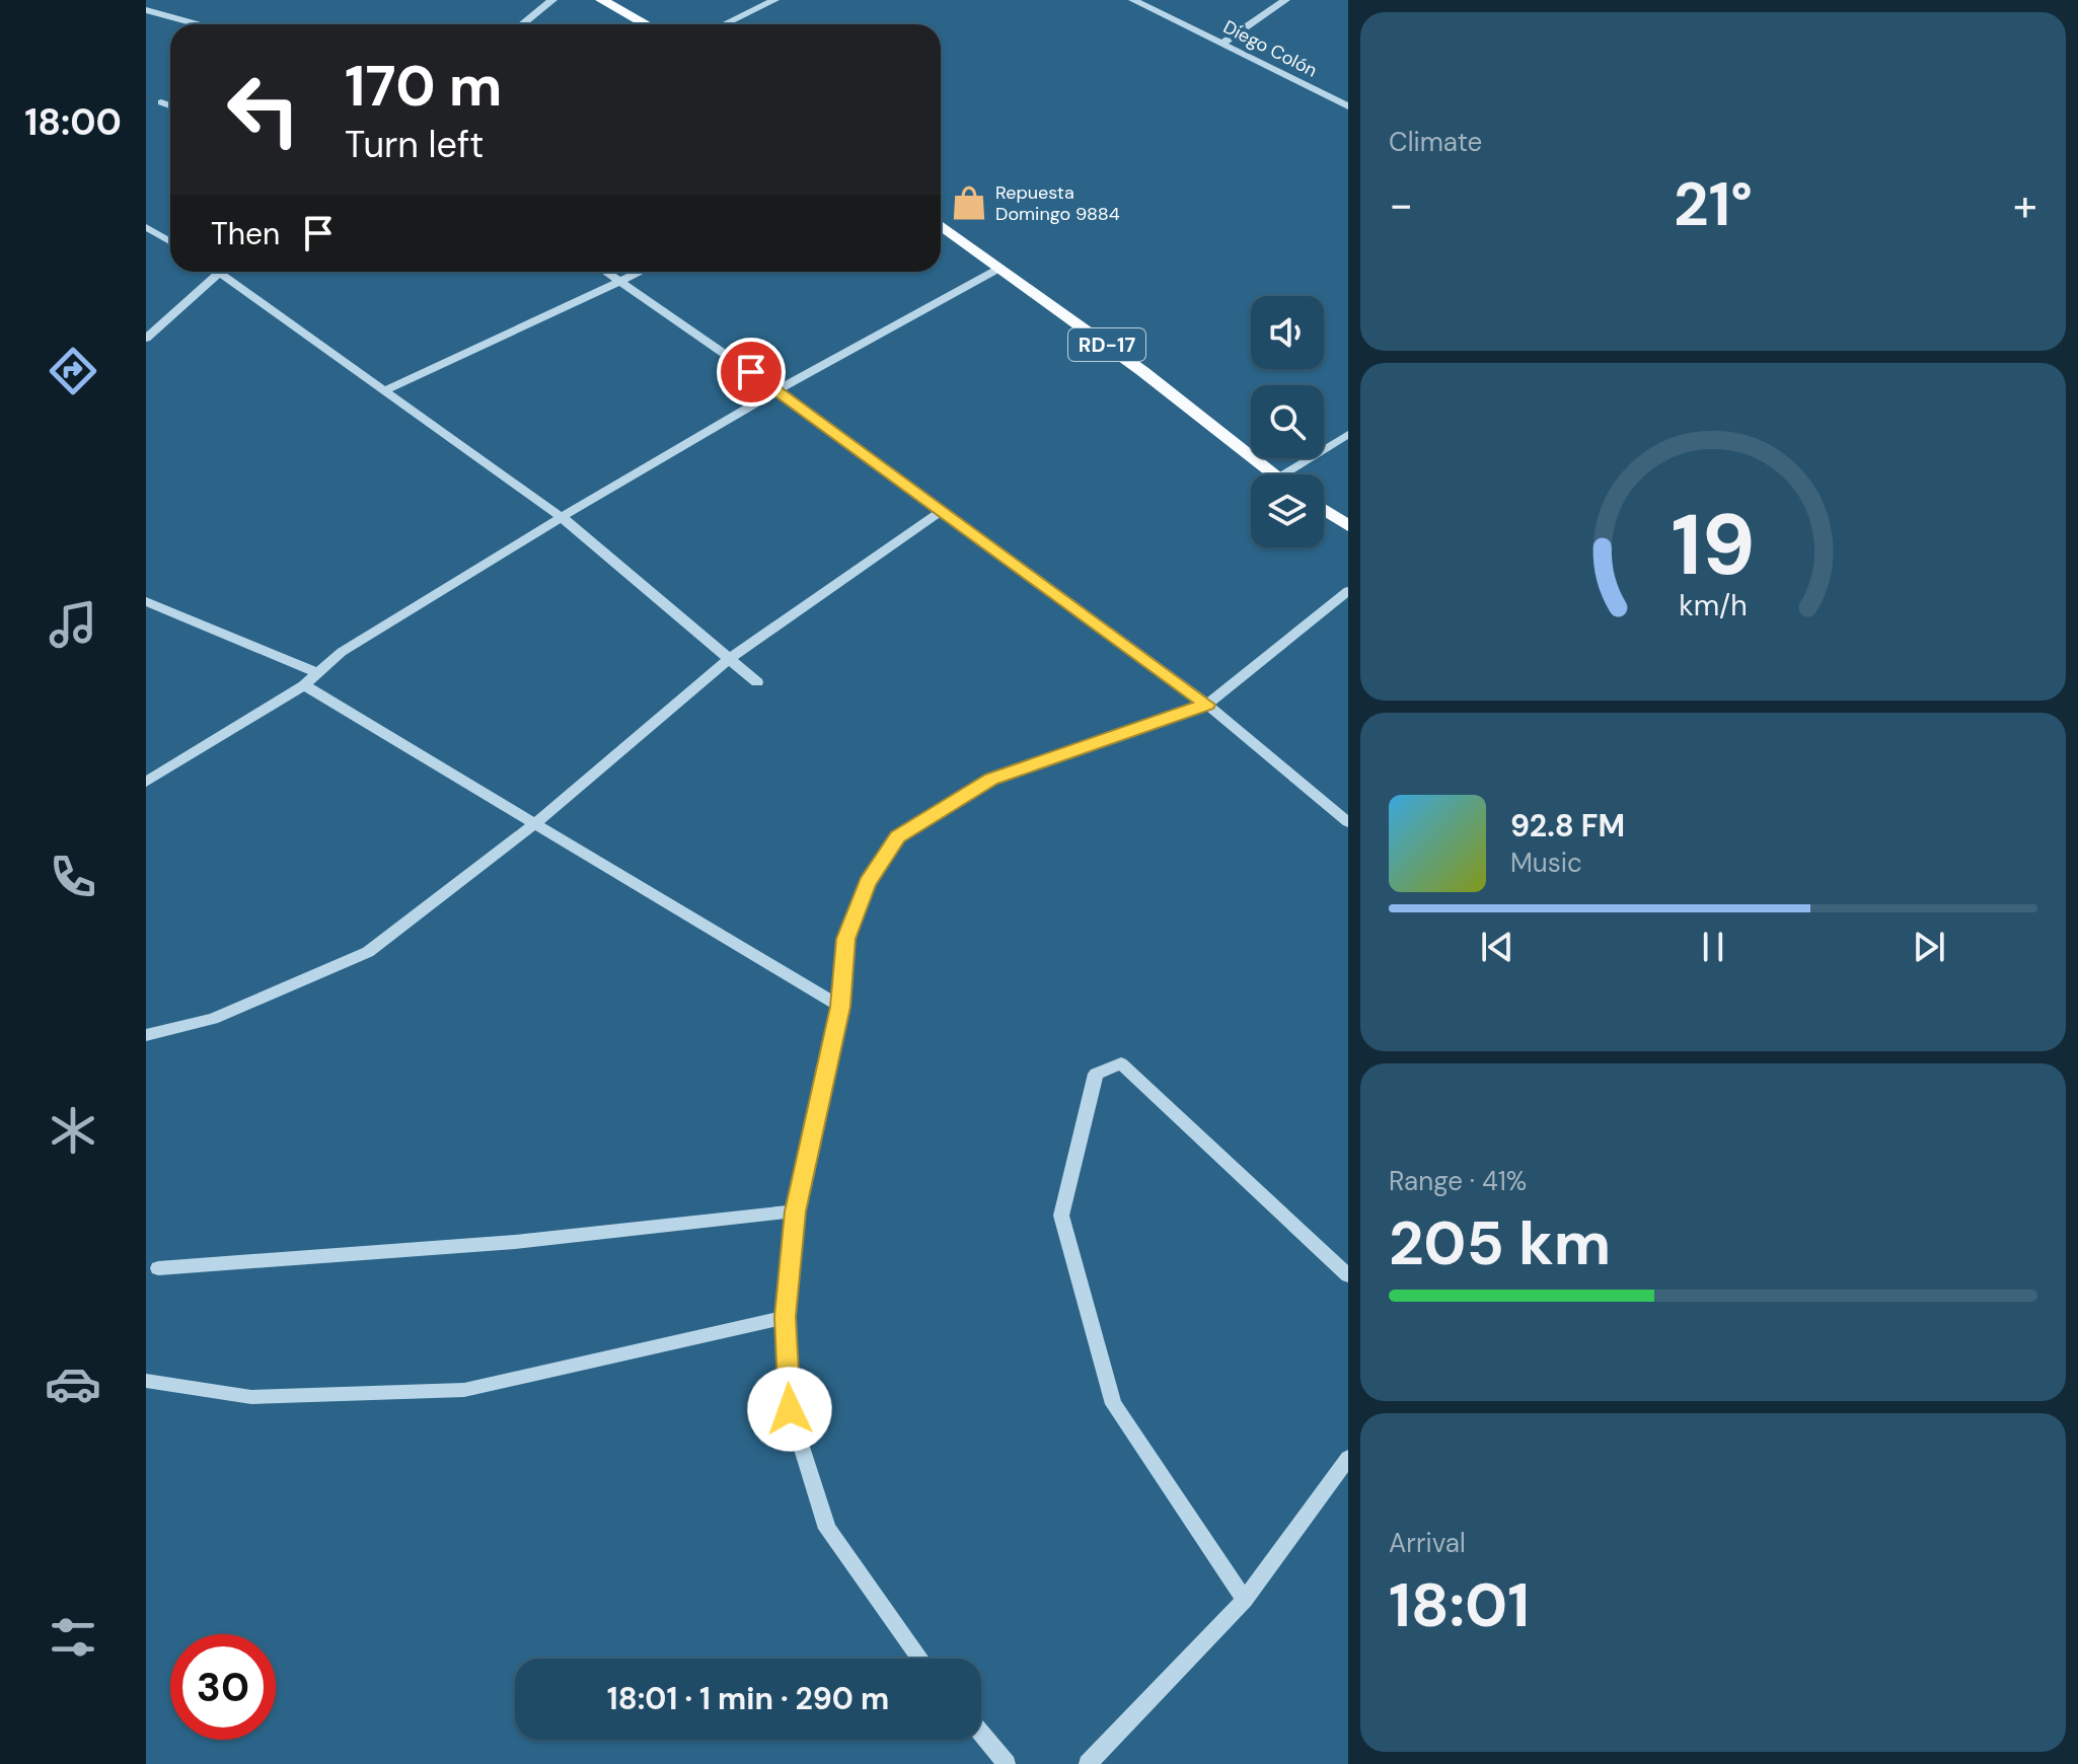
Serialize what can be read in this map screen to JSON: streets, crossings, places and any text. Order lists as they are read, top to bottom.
{
  "streets": {
    "main road": ["RD-17"],
    "street": ["Diego Colón"]
  },
  "places": {
    "shop": ["Repuesta Domingo 9884"]
  },
  "page": {
    "tabs": "18:00",
    "tile": [
      "Climate",
      ["Range · 41%", "205 km"],
      ["Arrival", "18:01"]
    ],
    "turn": ["170 m", "Turn left"],
    "heat": ["−", "21°", "+"],
    "then": "Then",
    "song": ["92.8 FM", "Music"],
    "limit": "30",
    "trip": "18:01 · 1 min · 290 m",
    "gauge": ["19", "km/h"]
  }
}
